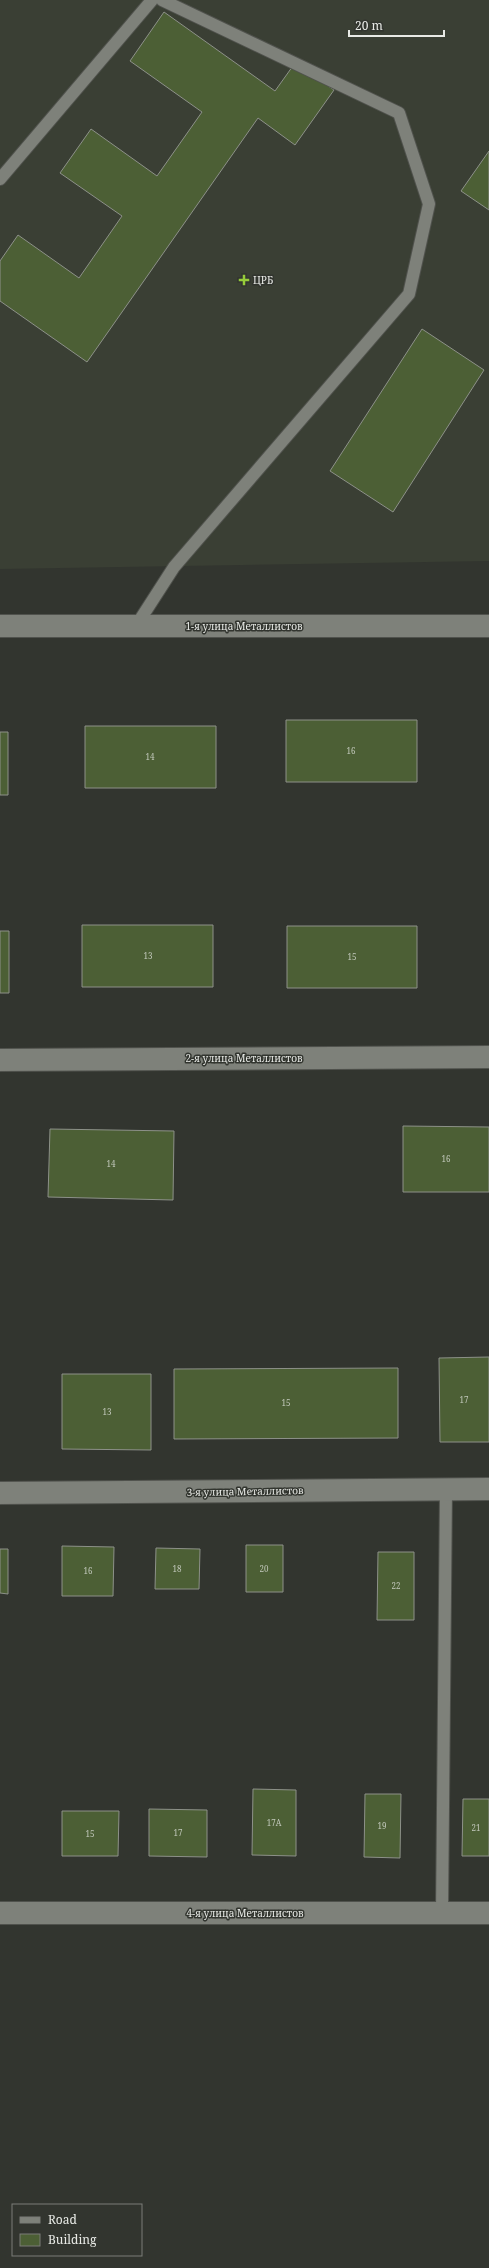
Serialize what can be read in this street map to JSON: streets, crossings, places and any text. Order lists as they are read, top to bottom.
{
  "streets": {
    "street": [
      "1-я улица Металлистов",
      "2-я улица Металлистов",
      "3-я улица Металлистов",
      "4-я улица Металлистов"
    ]
  },
  "places": {
    "health": ["ЦРБ"]
  },
  "house_numbers": [
    "16",
    "14",
    "13",
    "15",
    "16",
    "14",
    "17",
    "15",
    "13",
    "18",
    "20",
    "16",
    "22",
    "17А",
    "19",
    "21",
    "17",
    "15"
  ],
  "legend": ["Road", "Building"],
  "scale_bar": "20 m"
}
